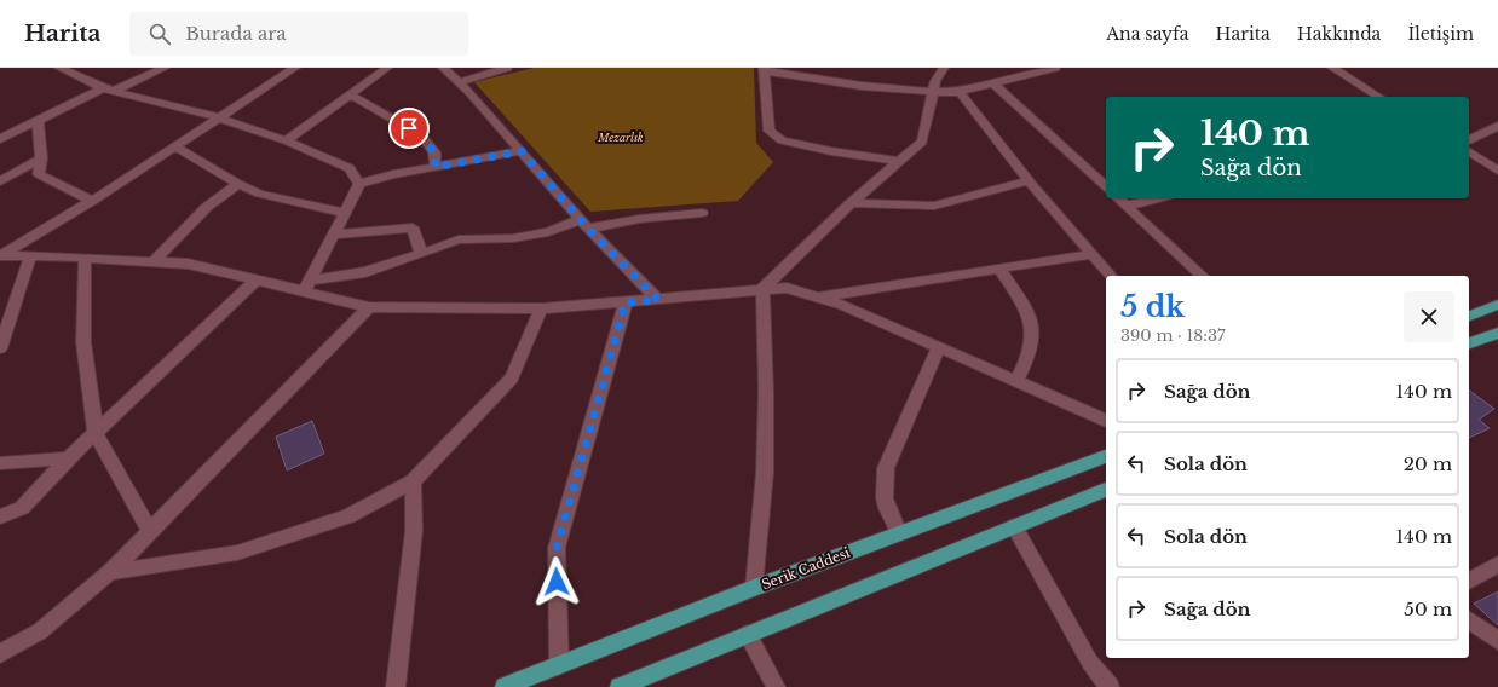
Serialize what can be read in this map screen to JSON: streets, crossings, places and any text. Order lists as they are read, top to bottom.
{
  "streets": {
    "highway": ["Serik Caddesi"]
  },
  "parks": ["Mezarlık"],
  "page": {
    "header": "Harita",
    "search": "Burada ara",
    "nav": [
      "Ana sayfa",
      "Harita",
      "Hakkında",
      "İletişim"
    ],
    "turn": ["140 m", "Sağa dön"],
    "heading": ["5 dk", "390 m · 18:37"],
    "list": [
      {
        "name": "Sağa dön",
        "value": "140 m"
      },
      {
        "name": "Sola dön",
        "value": "20 m"
      },
      {
        "name": "Sola dön",
        "value": "140 m"
      },
      {
        "name": "Sağa dön",
        "value": "50 m"
      }
    ]
  }
}
